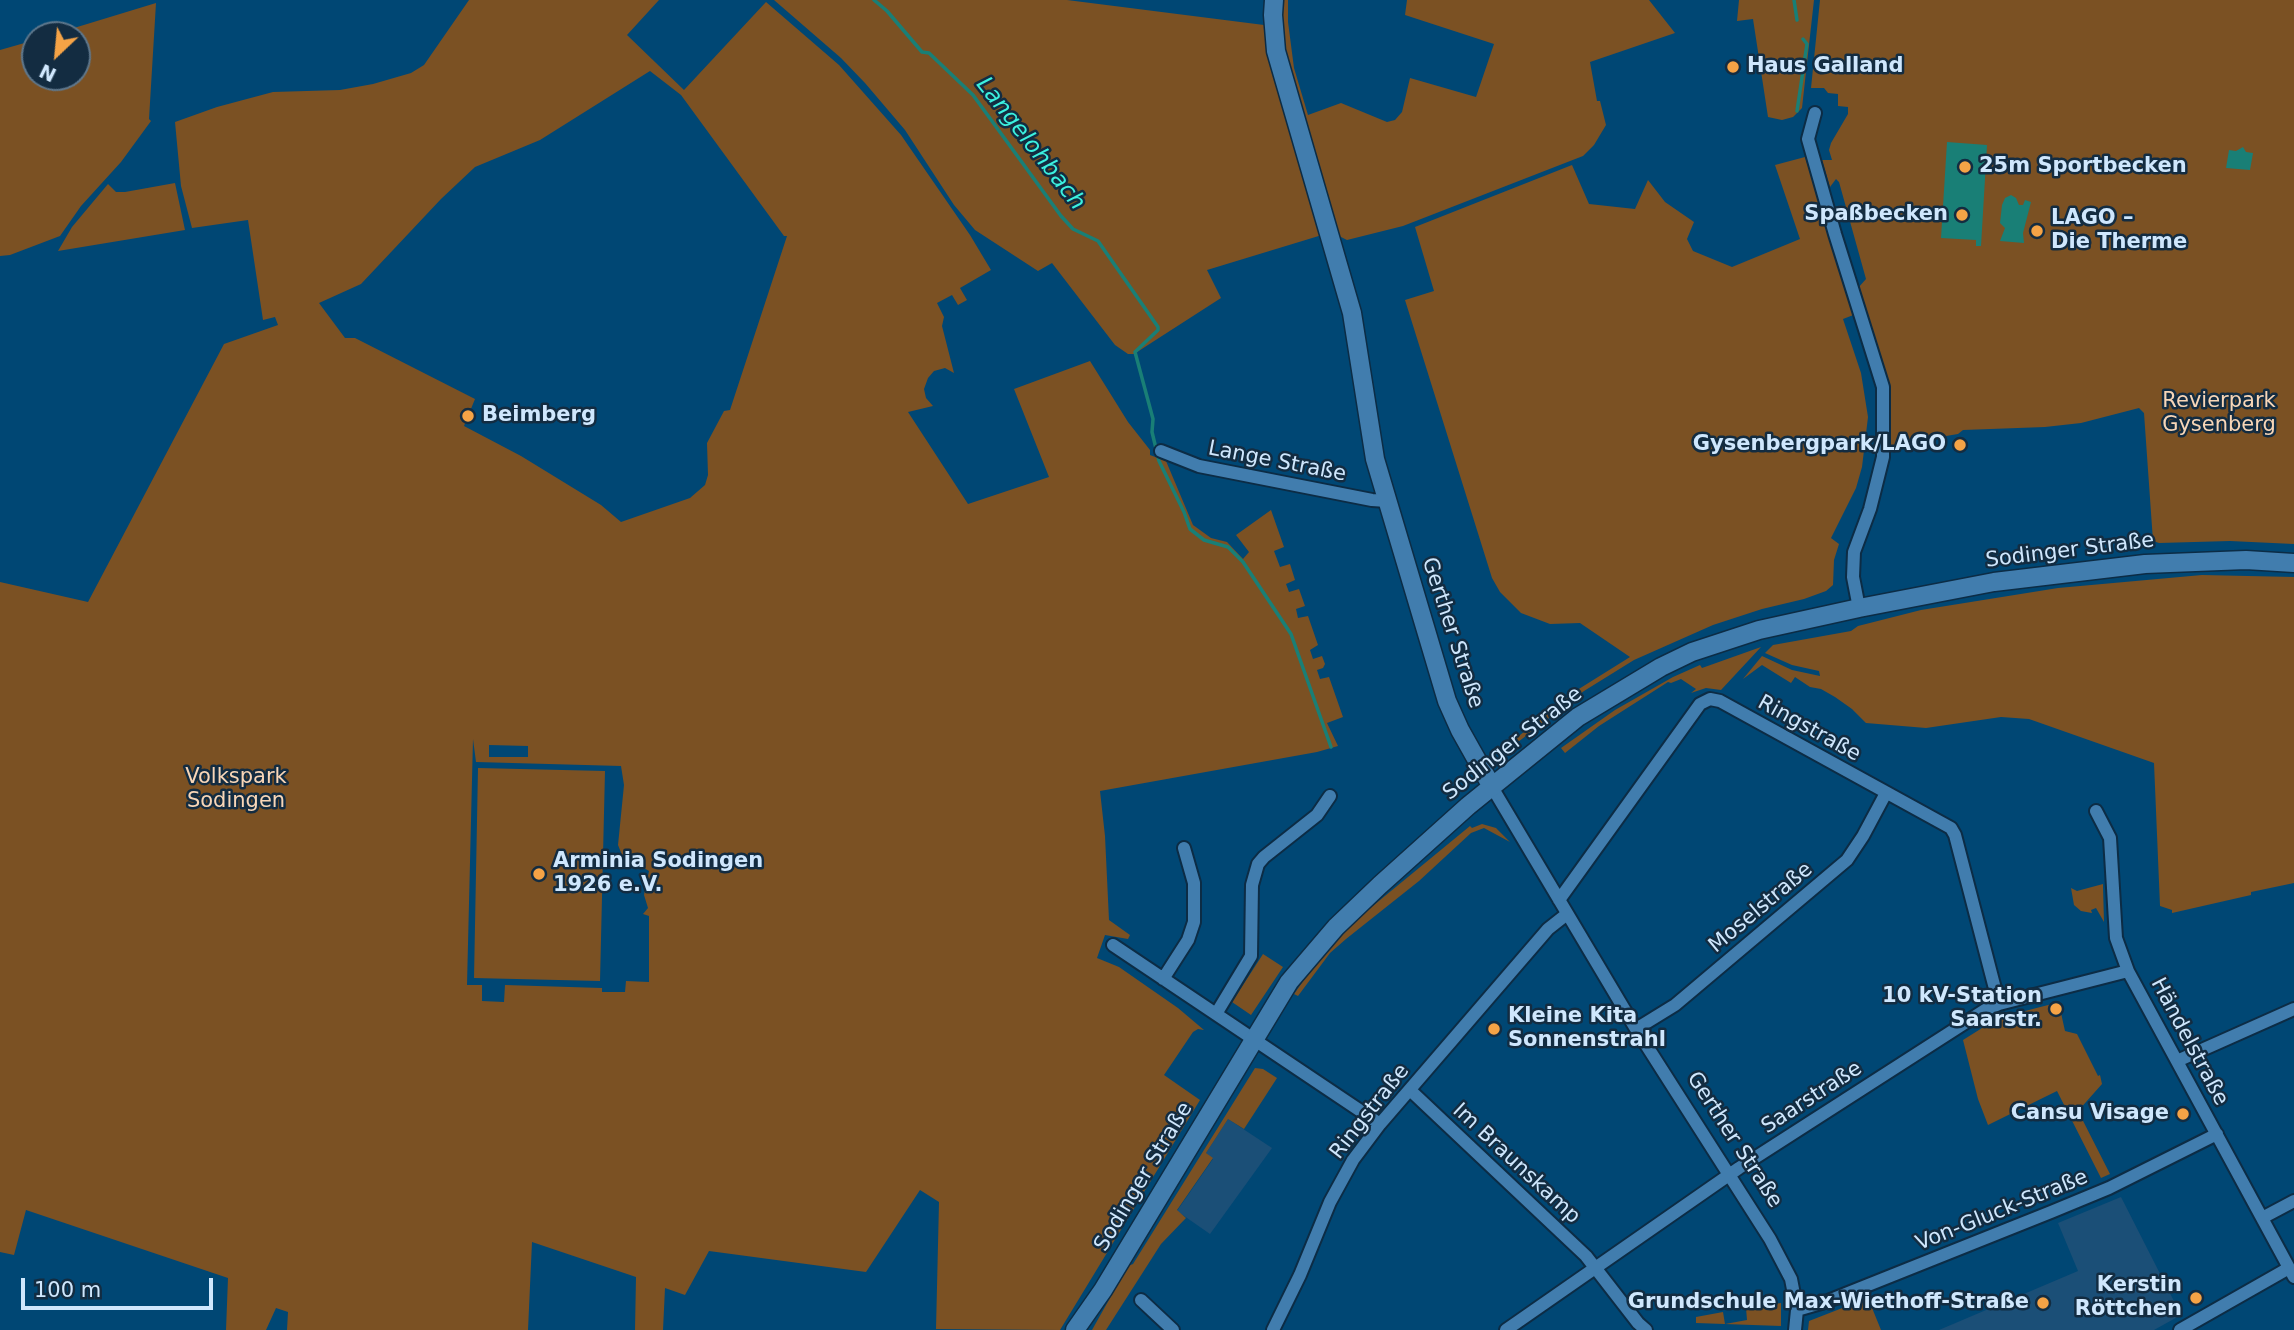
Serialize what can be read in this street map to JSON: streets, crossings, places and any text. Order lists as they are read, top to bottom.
{
  "streets": {
    "main road": ["Sodinger Straße", "Gerther Straße"],
    "street": [
      "Lange Straße",
      "Ringstraße",
      "Moselstraße",
      "Händelstraße",
      "Saarstraße",
      "Im Braunskamp",
      "Von-Gluck-Straße"
    ]
  },
  "crossings": [
    ["Lange Straße", "Gerther Straße"],
    ["Sodinger Straße", "Gerther Straße"],
    ["Gerther Straße", "Ringstraße"],
    ["Gerther Straße", "Moselstraße"],
    ["Gerther Straße", "Saarstraße"],
    ["Gerther Straße", "Von-Gluck-Straße"],
    ["Ringstraße", "Moselstraße"],
    ["Ringstraße", "Saarstraße"],
    ["Ringstraße", "Im Braunskamp"],
    ["Händelstraße", "Saarstraße"],
    ["Händelstraße", "Von-Gluck-Straße"],
    ["Saarstraße", "Im Braunskamp"]
  ],
  "water": ["Langelohbach"],
  "parks": ["Revierpark Gysenberg", "Volkspark Sodingen"],
  "places": [
    "Haus Galland",
    "25m Sportbecken",
    "Spaßbecken",
    "LAGO – Die Therme",
    "Beimberg",
    "Gysenbergpark/LAGO",
    "Arminia Sodingen 1926 e.V.",
    "10 kV-Station Saarstr.",
    "Kleine Kita Sonnenstrahl",
    "Cansu Visage",
    "Kerstin Röttchen",
    "Grundschule Max-Wiethoff-Straße"
  ],
  "scale_bar": "100 m",
  "north": "bottom left"
}
